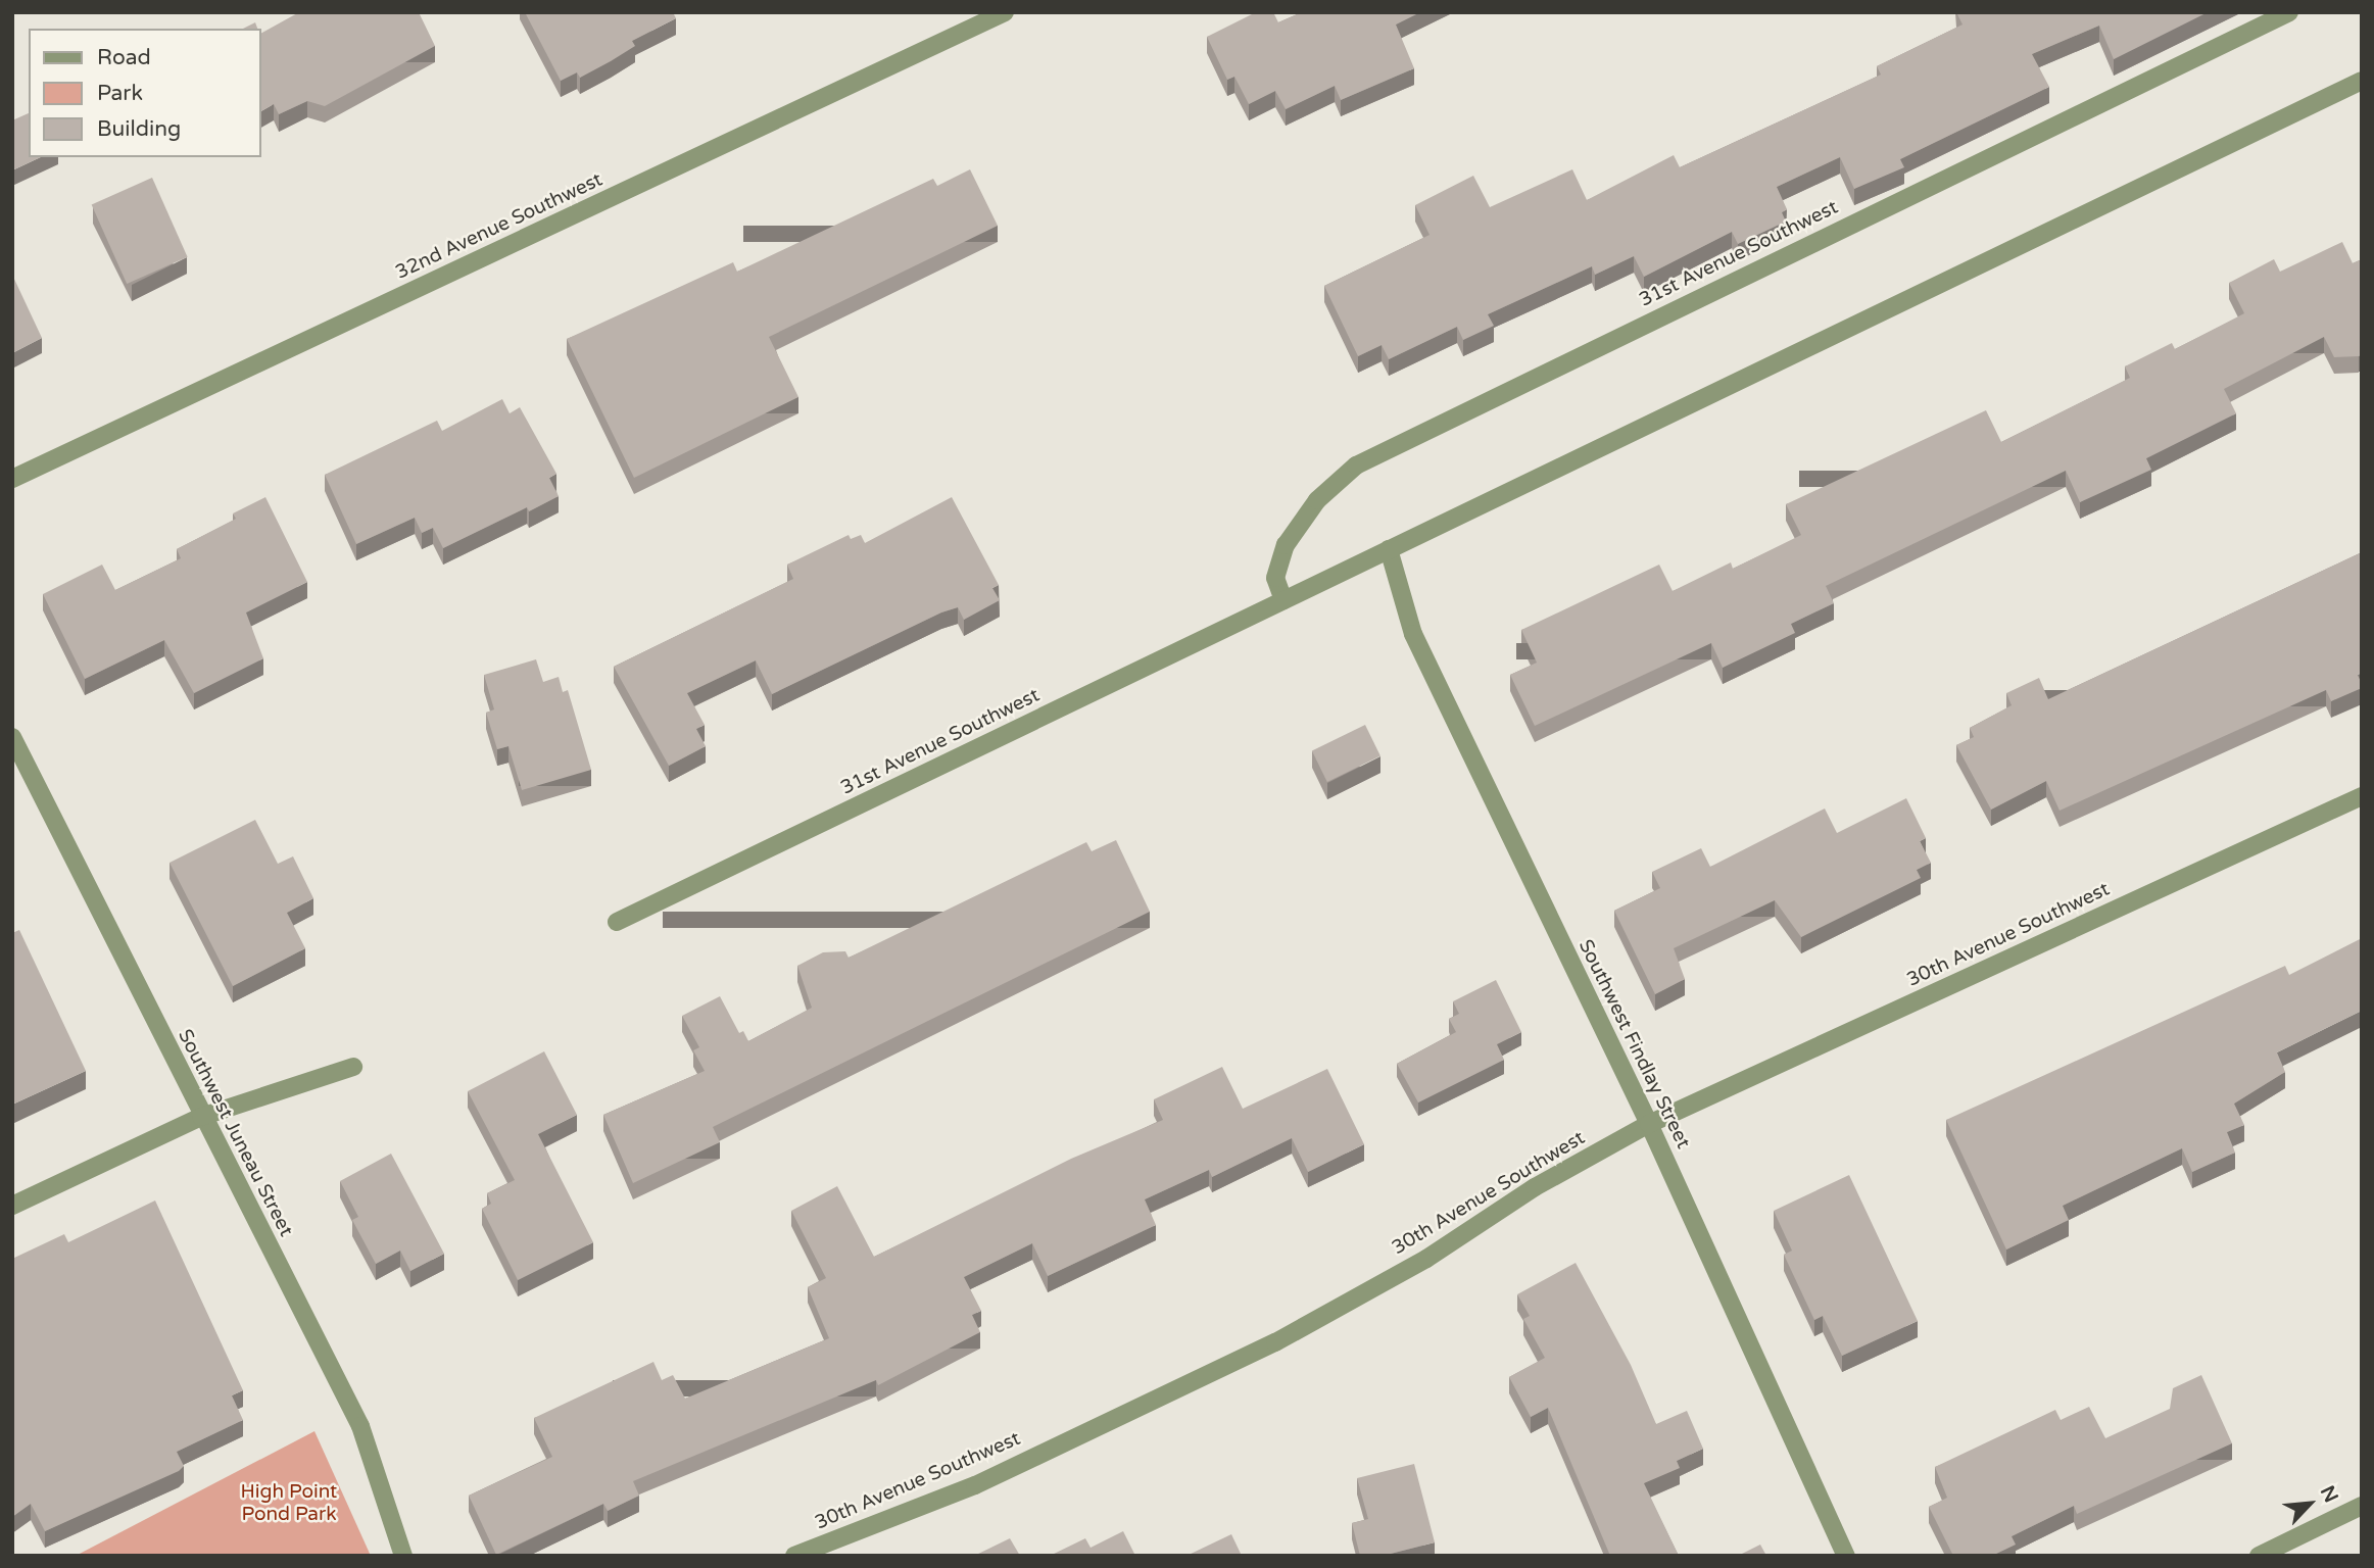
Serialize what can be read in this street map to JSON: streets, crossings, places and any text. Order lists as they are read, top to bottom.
{
  "streets": {
    "street": [
      "32nd Avenue Southwest",
      "31st Avenue Southwest",
      "30th Avenue Southwest",
      "Southwest Findlay Street",
      "Southwest Juneau Street"
    ]
  },
  "crossings": [
    ["31st Avenue Southwest", "Southwest Findlay Street"],
    ["30th Avenue Southwest", "Southwest Findlay Street"]
  ],
  "parks": ["High Point Pond Park"],
  "legend": ["Road", "Park", "Building"],
  "north": "top right"
}
